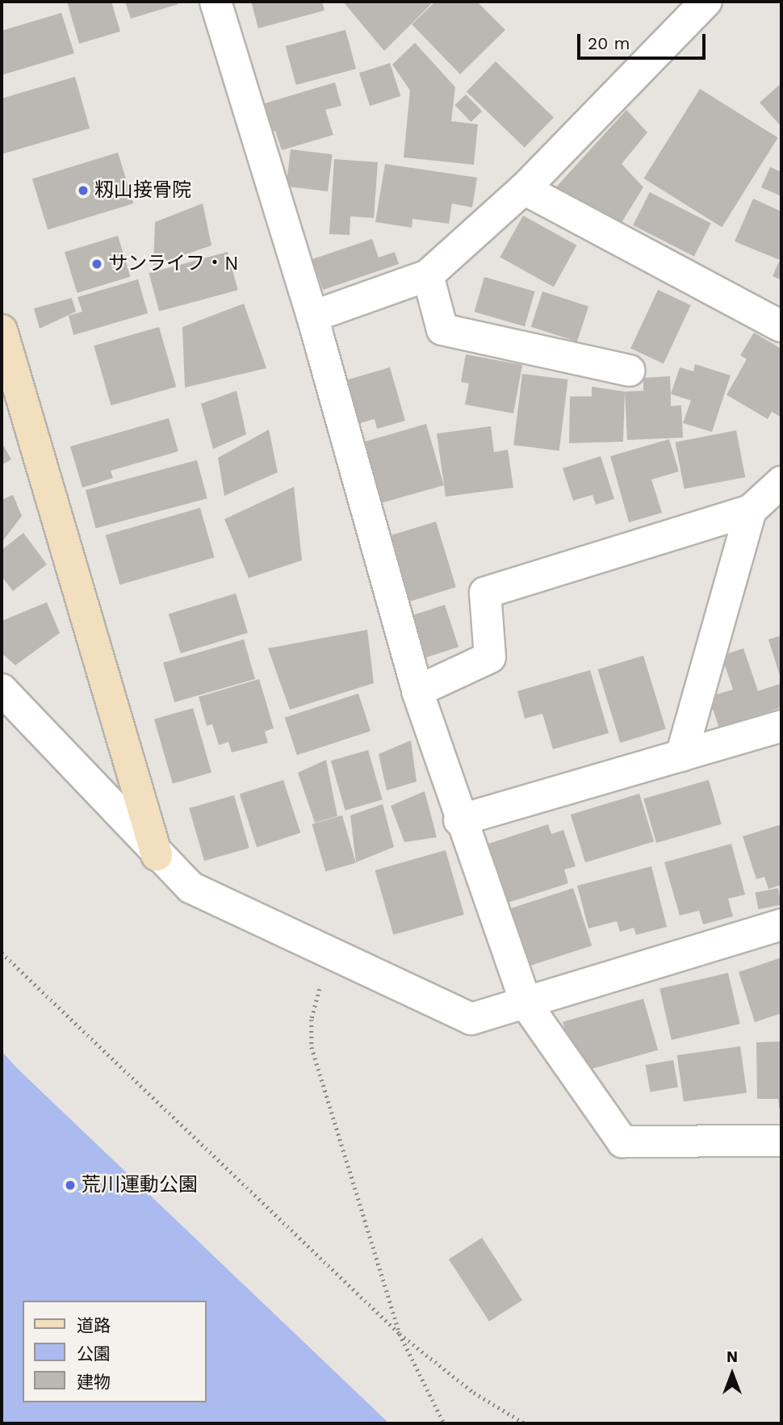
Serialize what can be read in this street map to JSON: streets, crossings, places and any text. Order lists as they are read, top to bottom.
{
  "places": ["籾山接骨院", "サンライフ・N", "荒川運動公園"],
  "legend": ["道路", "公園", "建物"],
  "scale_bar": "20 m",
  "north": "top"
}
